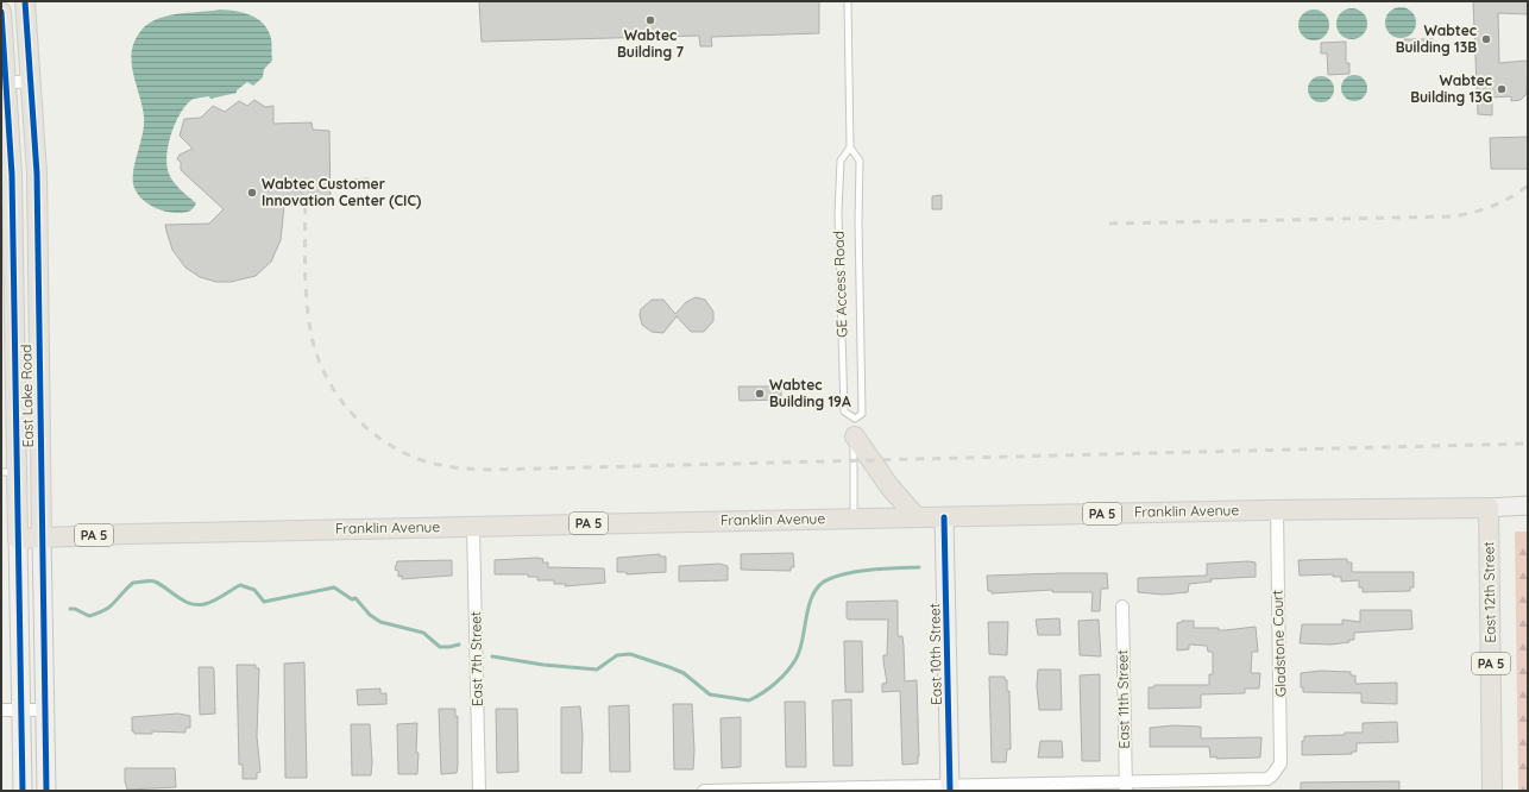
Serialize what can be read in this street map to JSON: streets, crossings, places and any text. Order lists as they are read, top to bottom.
{
  "streets": {
    "main road": [
      "East Lake Road",
      "Franklin Avenue",
      "PA 5",
      "East 12th Street",
      "East 10th Street"
    ],
    "street": ["Gladstone Court", "East 7th Street", "East 11th Street"],
    "lane": ["GE Access Road"]
  },
  "crossings": [
    ["GE Access Road", "Franklin Avenue"],
    ["East Lake Road", "Franklin Avenue"],
    ["Franklin Avenue", "East 12th Street"],
    ["Franklin Avenue", "Gladstone Court"],
    ["Franklin Avenue", "East 10th Street"],
    ["Franklin Avenue", "East 7th Street"],
    ["Gladstone Court", "East 11th Street"]
  ],
  "places": [
    "Wabtec Building 7",
    "Wabtec Building 13B",
    "Wabtec Building 13G",
    "Wabtec Customer Innovation Center (CIC)",
    "Wabtec Building 19A"
  ]
}
